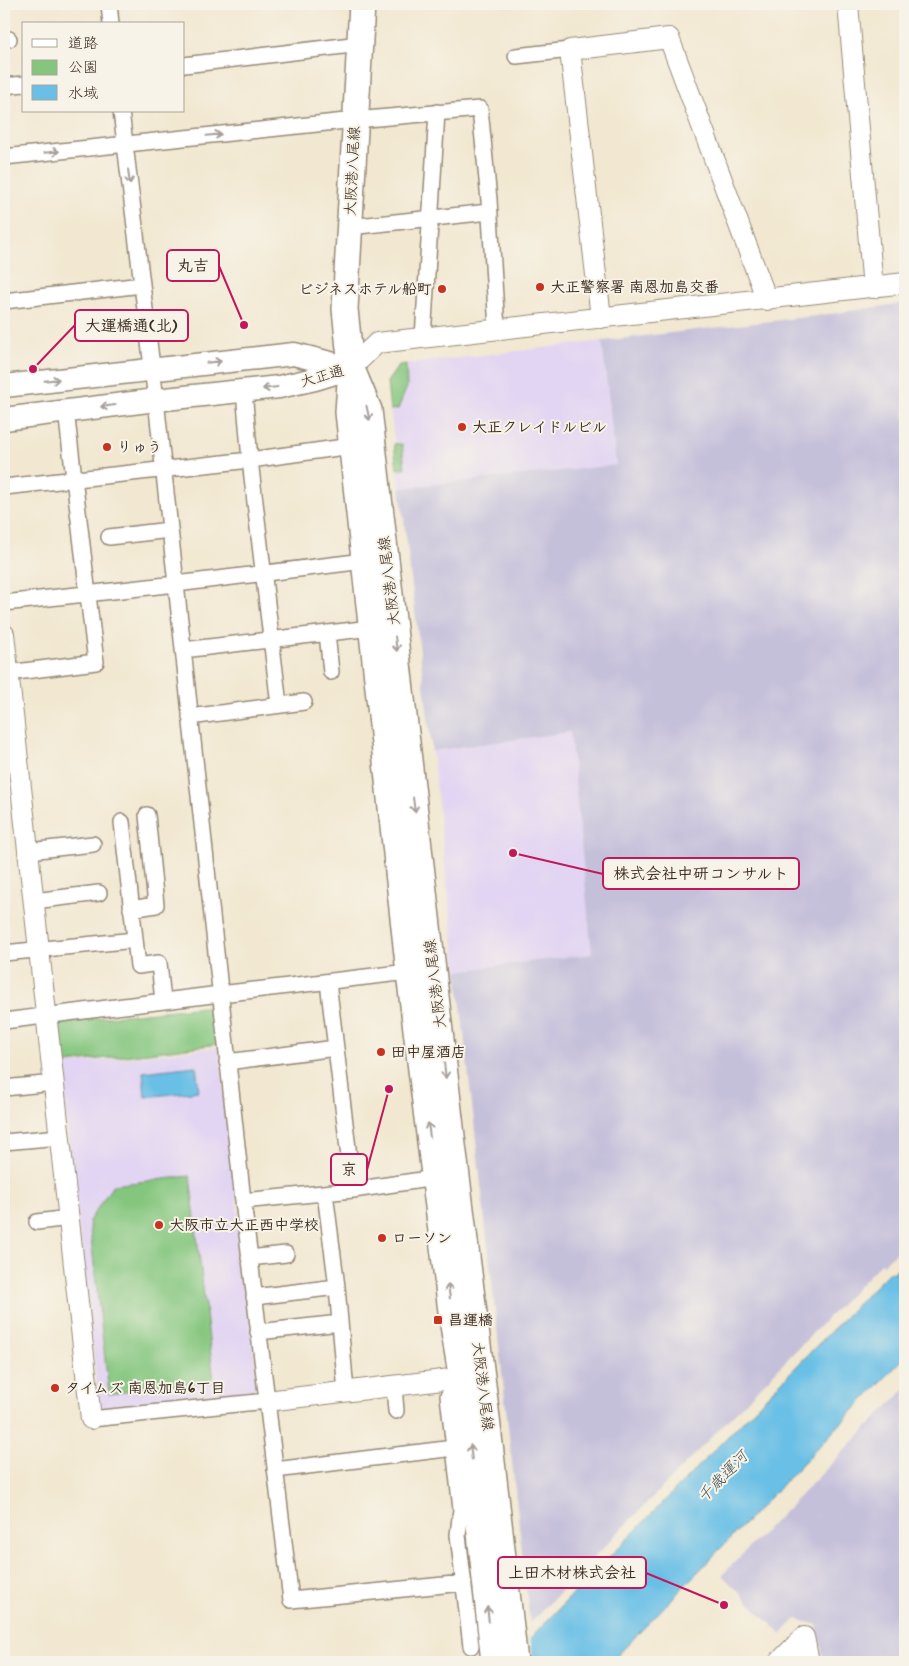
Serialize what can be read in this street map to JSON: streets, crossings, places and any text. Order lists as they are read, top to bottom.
{
  "streets": {
    "main road": ["大阪港八尾線", "大正通"]
  },
  "crossings": [
    ["大阪港八尾線", "大正通"]
  ],
  "water": ["千歳運河"],
  "places": {
    "other": [
      "大正警察署 南恩加島交番",
      "ビジネスホテル船町",
      "丸吉",
      "大運橋通(北)",
      "大正クレイドルビル",
      "りゅう",
      "株式会社中研コンサルト",
      "田中屋酒店",
      "京",
      "大阪市立大正西中学校",
      "ローソン",
      "タイムズ 南恩加島6丁目",
      "上田木材株式会社"
    ],
    "transit": ["昌運橋"]
  },
  "legend": ["道路", "公園", "水域"]
}
